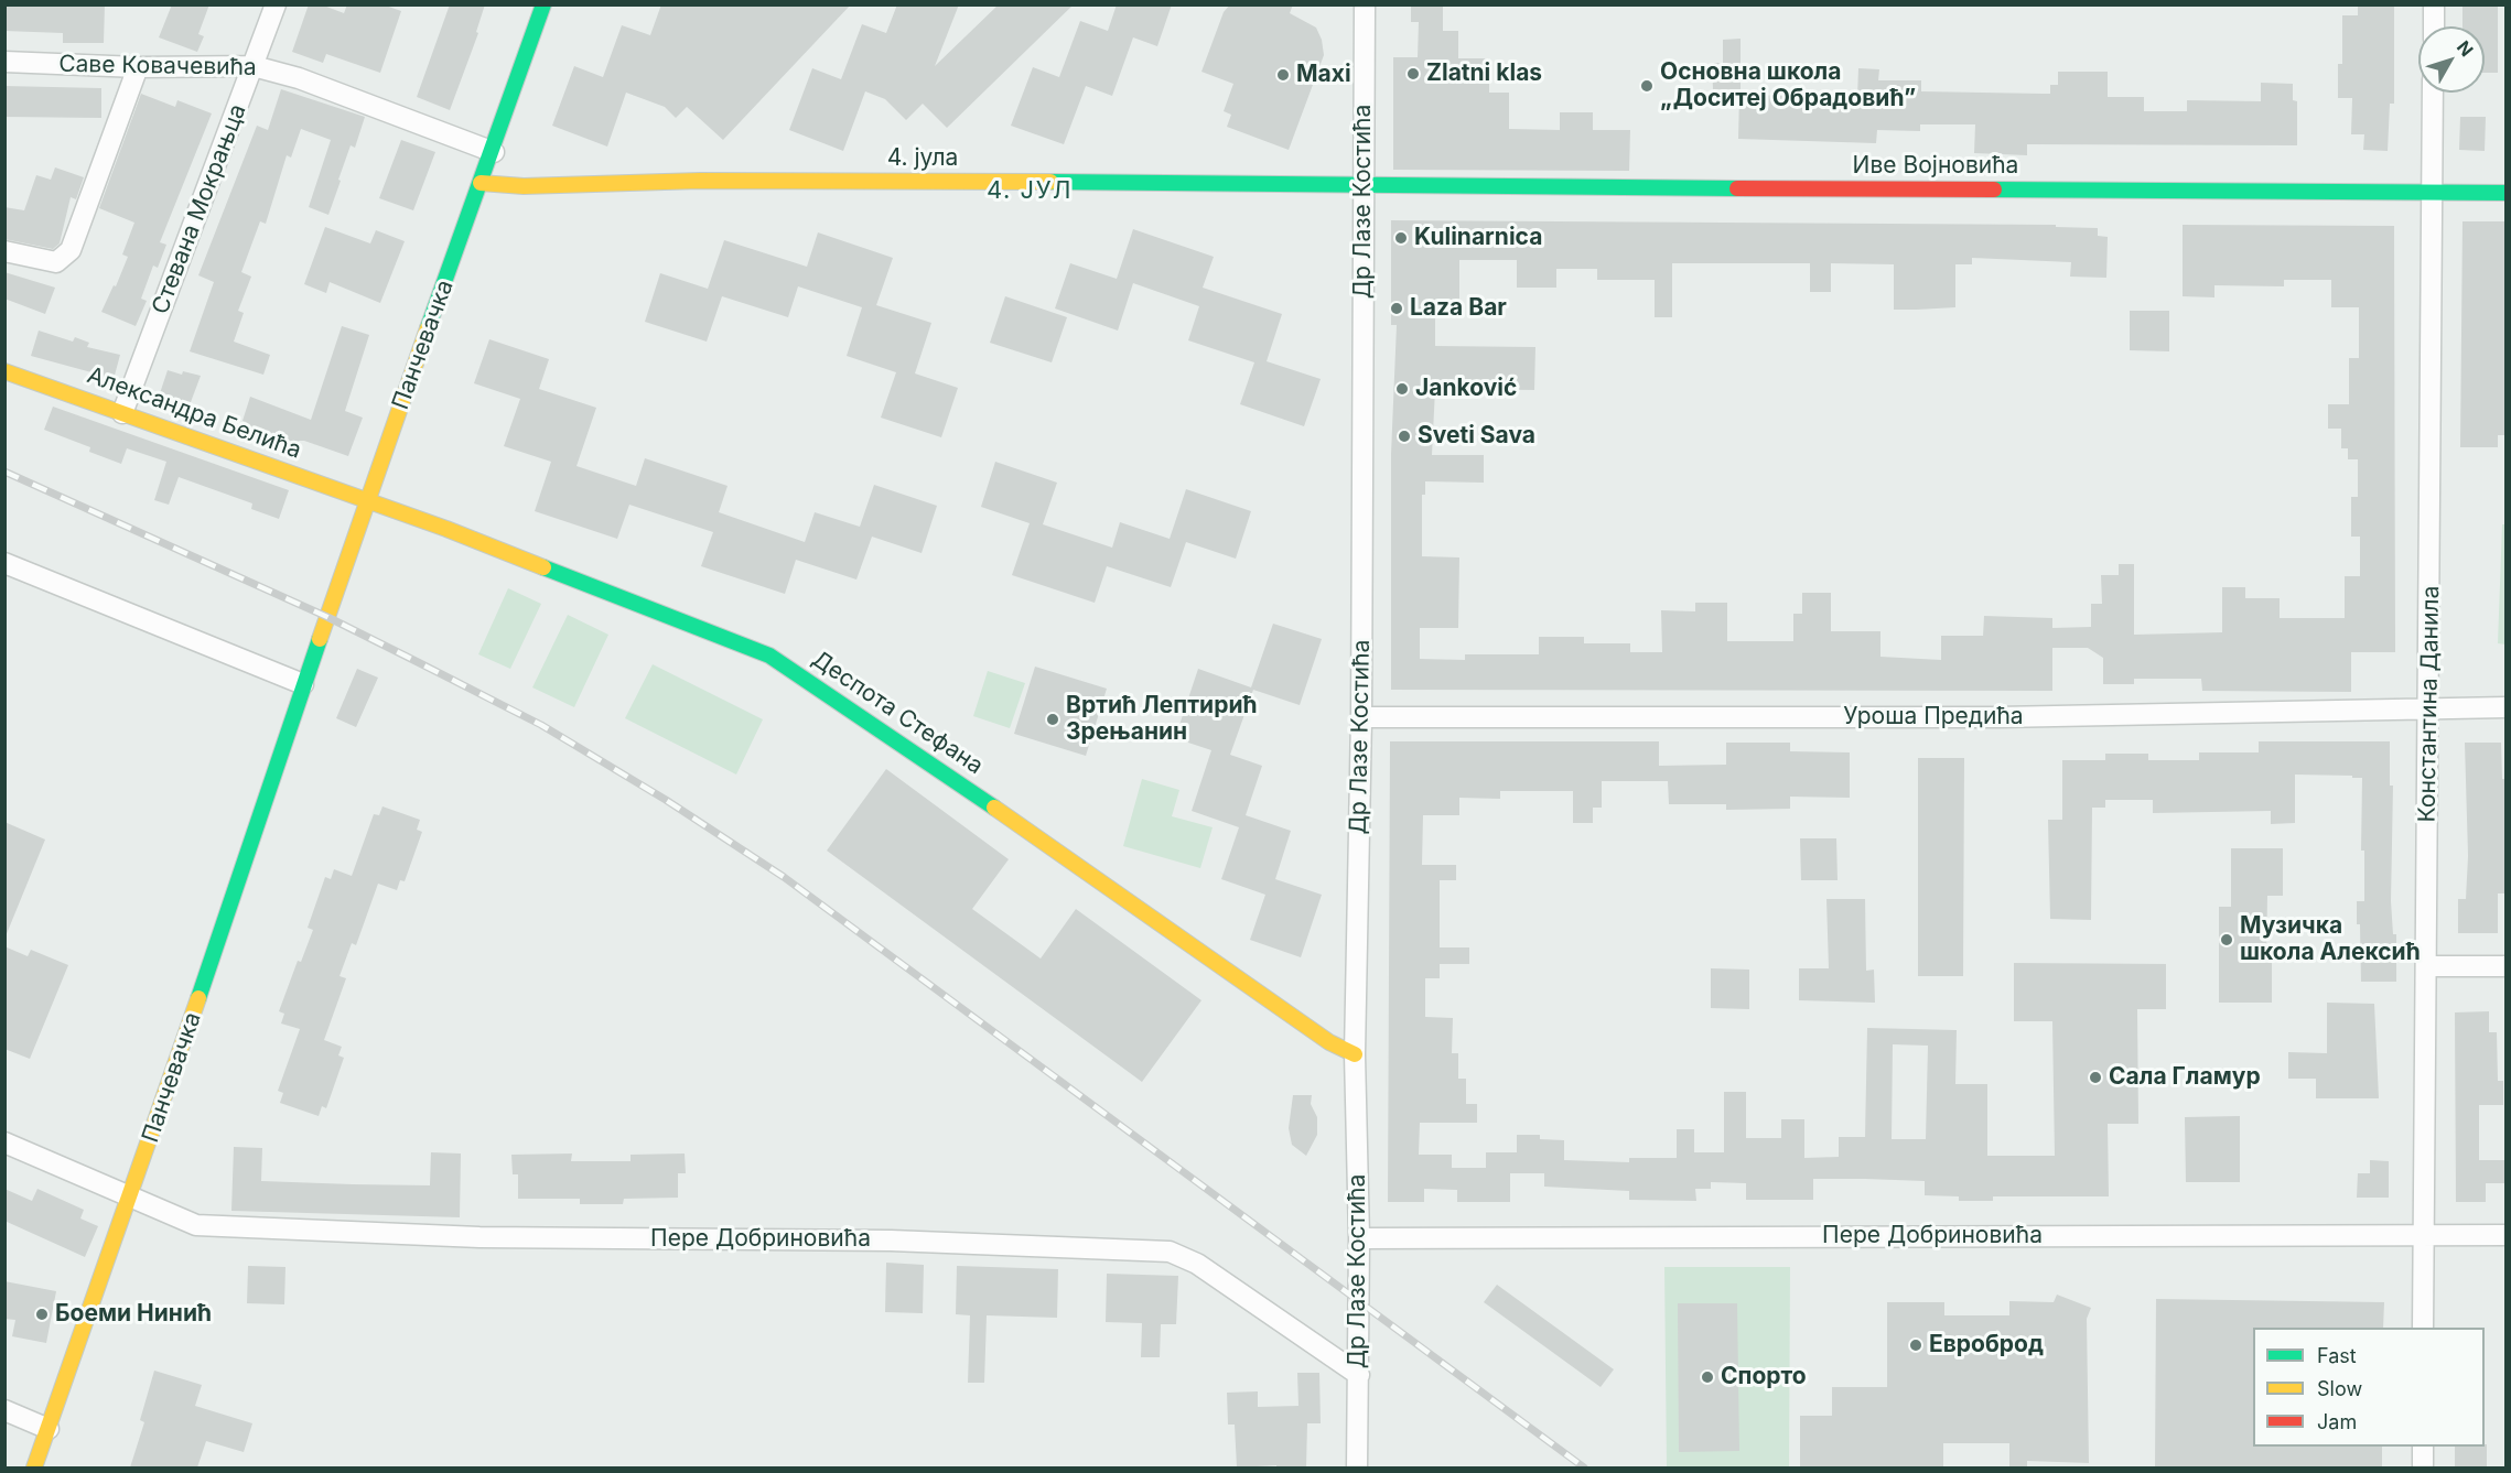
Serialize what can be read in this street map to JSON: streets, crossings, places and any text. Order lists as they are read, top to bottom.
{
  "streets": {
    "street": [
      "Саве Ковачевића",
      "4. јула",
      "Иве Војновића",
      "Др Лазе Костића",
      "Стевана Мокрањца",
      "Панчевачка",
      "Александра Белића",
      "Константина Данила",
      "Деспота Стефана",
      "Уроша Предића",
      "Пере Добриновића"
    ]
  },
  "crossings": [
    ["Саве Ковачевића", "Стевана Мокрањца"],
    ["Саве Ковачевића", "Панчевачка"],
    ["4. јула", "Иве Војновића"],
    ["4. јула", "Др Лазе Костића"],
    ["4. јула", "Панчевачка"],
    ["Иве Војновића", "Др Лазе Костића"],
    ["Иве Војновића", "Константина Данила"],
    ["Др Лазе Костића", "Деспота Стефана"],
    ["Др Лазе Костића", "Уроша Предића"],
    ["Др Лазе Костића", "Пере Добриновића"],
    ["Стевана Мокрањца", "Александра Белића"],
    ["Панчевачка", "Александра Белића"],
    ["Панчевачка", "Деспота Стефана"],
    ["Панчевачка", "Пере Добриновића"],
    ["Александра Белића", "Деспота Стефана"],
    ["Константина Данила", "Уроша Предића"],
    ["Константина Данила", "Пере Добриновића"]
  ],
  "districts": ["4. ЈУЛ"],
  "places": [
    "Zlatni klas",
    "Maxi",
    "Основна школа „Доситеј Обрадовић”",
    "Kulinarnica",
    "Laza Bar",
    "Janković",
    "Sveti Sava",
    "Вртић Лептирић Зрењанин",
    "Музичка школа Алексић",
    "Сала Гламур",
    "Боеми Нинић",
    "Евроброд",
    "Спорто"
  ],
  "legend": ["Fast", "Slow", "Jam"],
  "north": "top right"
}
